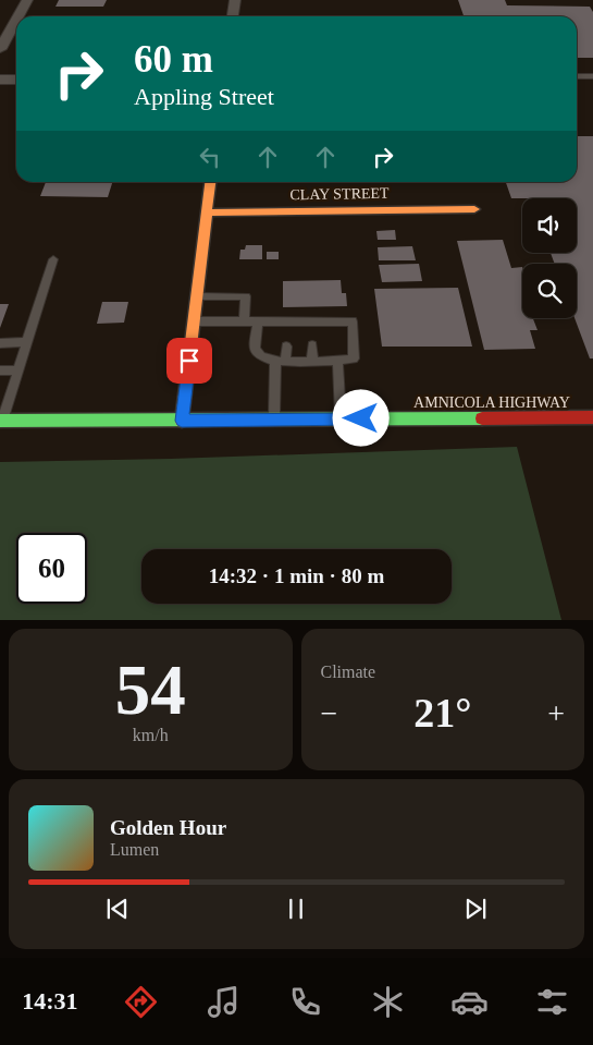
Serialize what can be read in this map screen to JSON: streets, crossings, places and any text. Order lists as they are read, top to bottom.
{
  "streets": {
    "street": ["CLAY STREET", "AMNICOLA HIGHWAY"]
  },
  "page": {
    "turn": ["60 m", "Appling Street"],
    "limit": "60",
    "trip": "14:32 · 1 min · 80 m",
    "tile": [
      ["54", "km/h"],
      "Climate"
    ],
    "heat": ["−", "21°", "+"],
    "song": ["Golden Hour", "Lumen"],
    "tabs": "14:31"
  }
}
